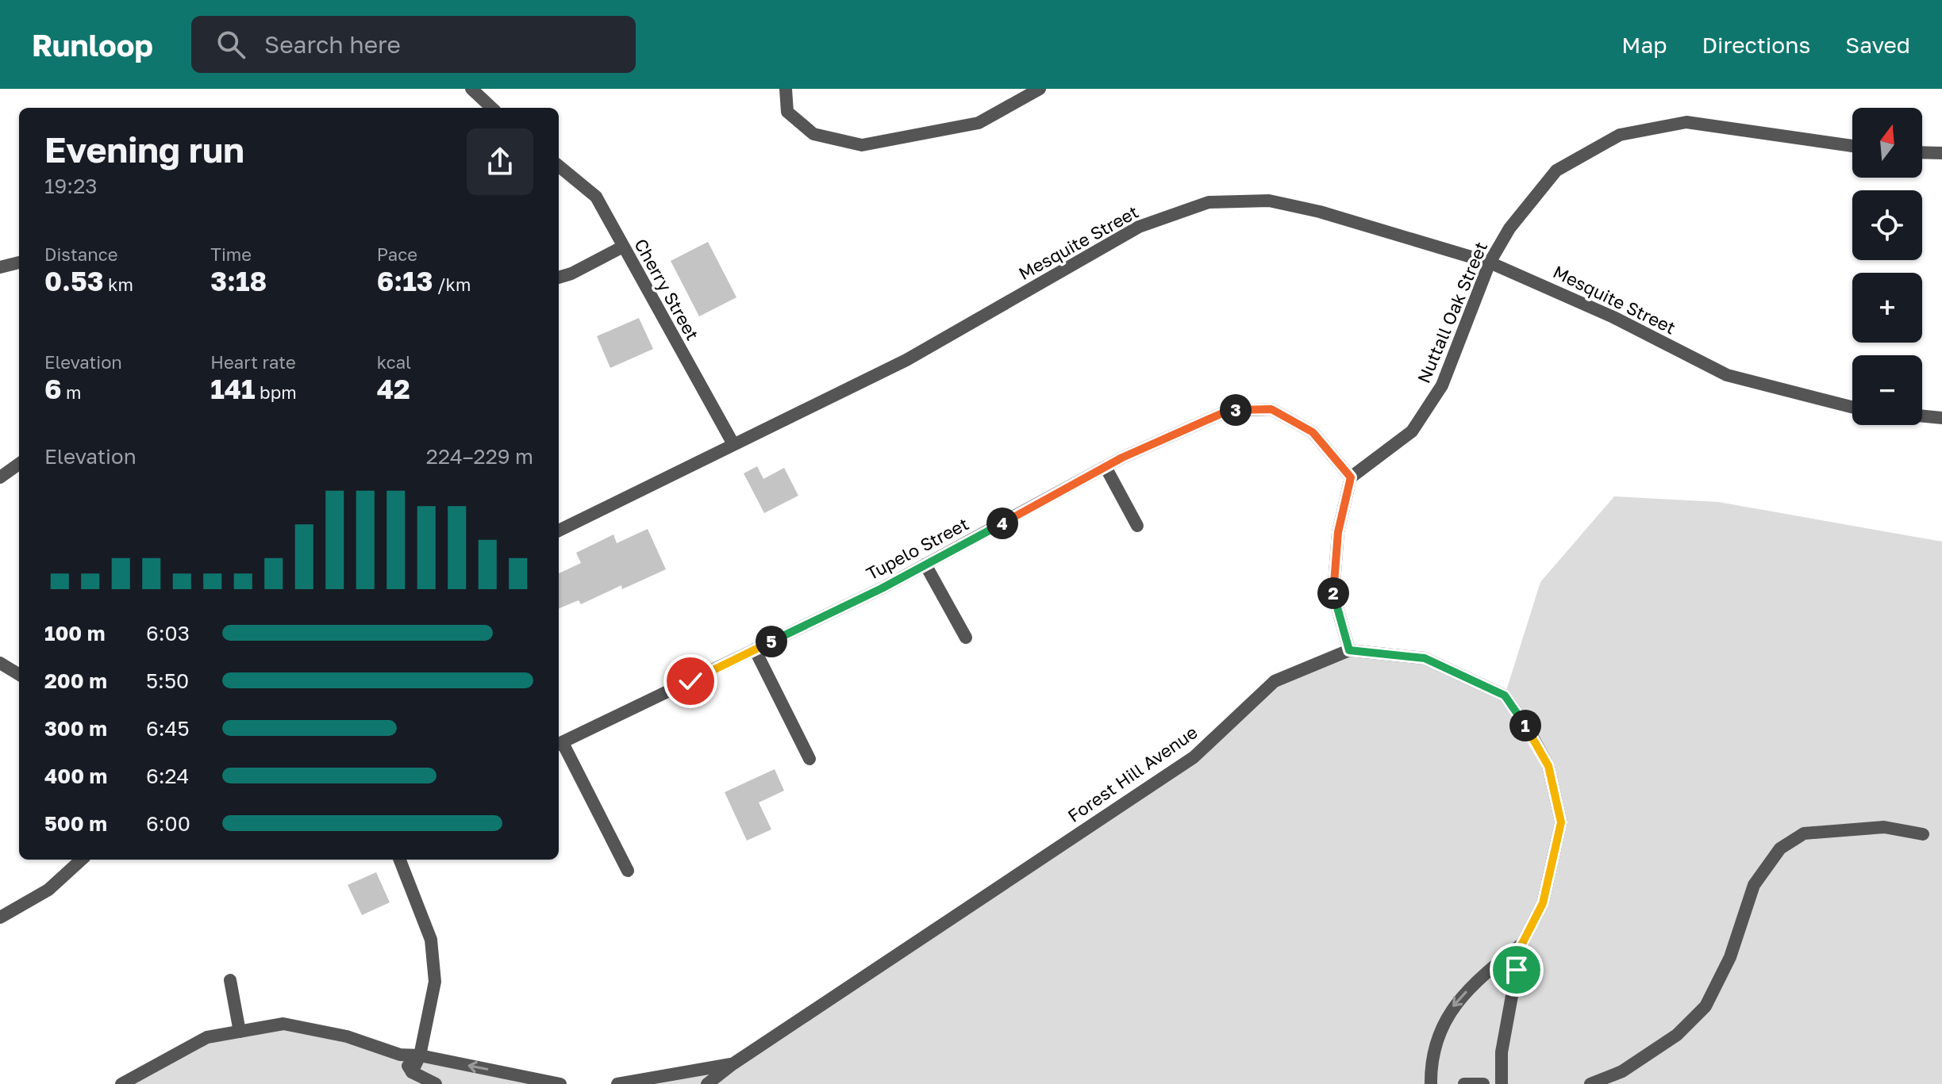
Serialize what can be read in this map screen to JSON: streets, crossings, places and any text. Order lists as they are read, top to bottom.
{
  "streets": {
    "street": [
      "Mesquite Street",
      "Cherry Street",
      "Nuttall Oak Street",
      "Tupelo Street",
      "Forest Hill Avenue"
    ]
  },
  "crossings": [
    ["Mesquite Street", "Cherry Street"],
    ["Mesquite Street", "Nuttall Oak Street"],
    ["Nuttall Oak Street", "Tupelo Street"]
  ],
  "north": "top",
  "page": {
    "header": "Runloop",
    "search": "Search here",
    "nav": ["Map", "Directions", "Saved"],
    "map_buttons": ["+", "−"],
    "heading": ["Evening run", "19:23"],
    "stats": [
      ["Distance", "0.53 km"],
      ["Time", "3:18"],
      ["Pace", "6:13 /km"],
      ["Elevation", "6 m"],
      ["Heart rate", "141 bpm"],
      ["kcal", "42"]
    ],
    "pins": [
      "3",
      "4",
      "2",
      "5",
      "1"
    ],
    "chart": ["Elevation", "224–229 m"],
    "list": [
      {
        "name": "100 m",
        "note": "6:03"
      },
      {
        "name": "200 m",
        "note": "5:50"
      },
      {
        "name": "300 m",
        "note": "6:45"
      },
      {
        "name": "400 m",
        "note": "6:24"
      },
      {
        "name": "500 m",
        "note": "6:00"
      }
    ]
  }
}
